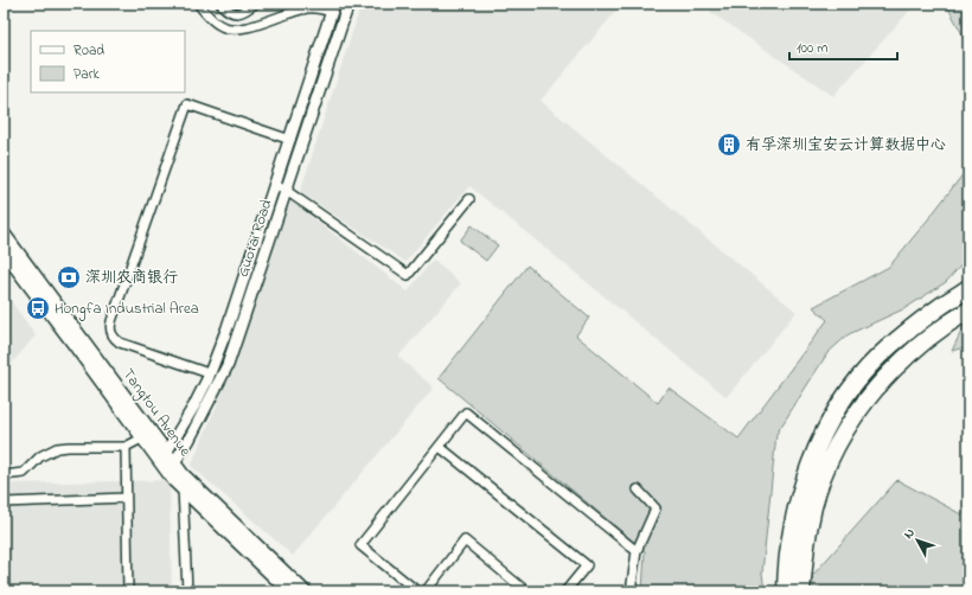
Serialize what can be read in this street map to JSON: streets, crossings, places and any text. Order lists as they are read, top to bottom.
{
  "streets": {
    "main road": ["Tangtou Avenue"],
    "street": ["Guotai Road"]
  },
  "crossings": [
    ["Guotai Road", "Tangtou Avenue"]
  ],
  "places": {
    "building": ["有孚深圳宝安云计算数据中心"],
    "bank": ["深圳农商银行"],
    "bus stop": ["Hongfa Industrial Area"]
  },
  "legend": ["Road", "Park"],
  "scale_bar": "100 m",
  "north": "top left"
}
